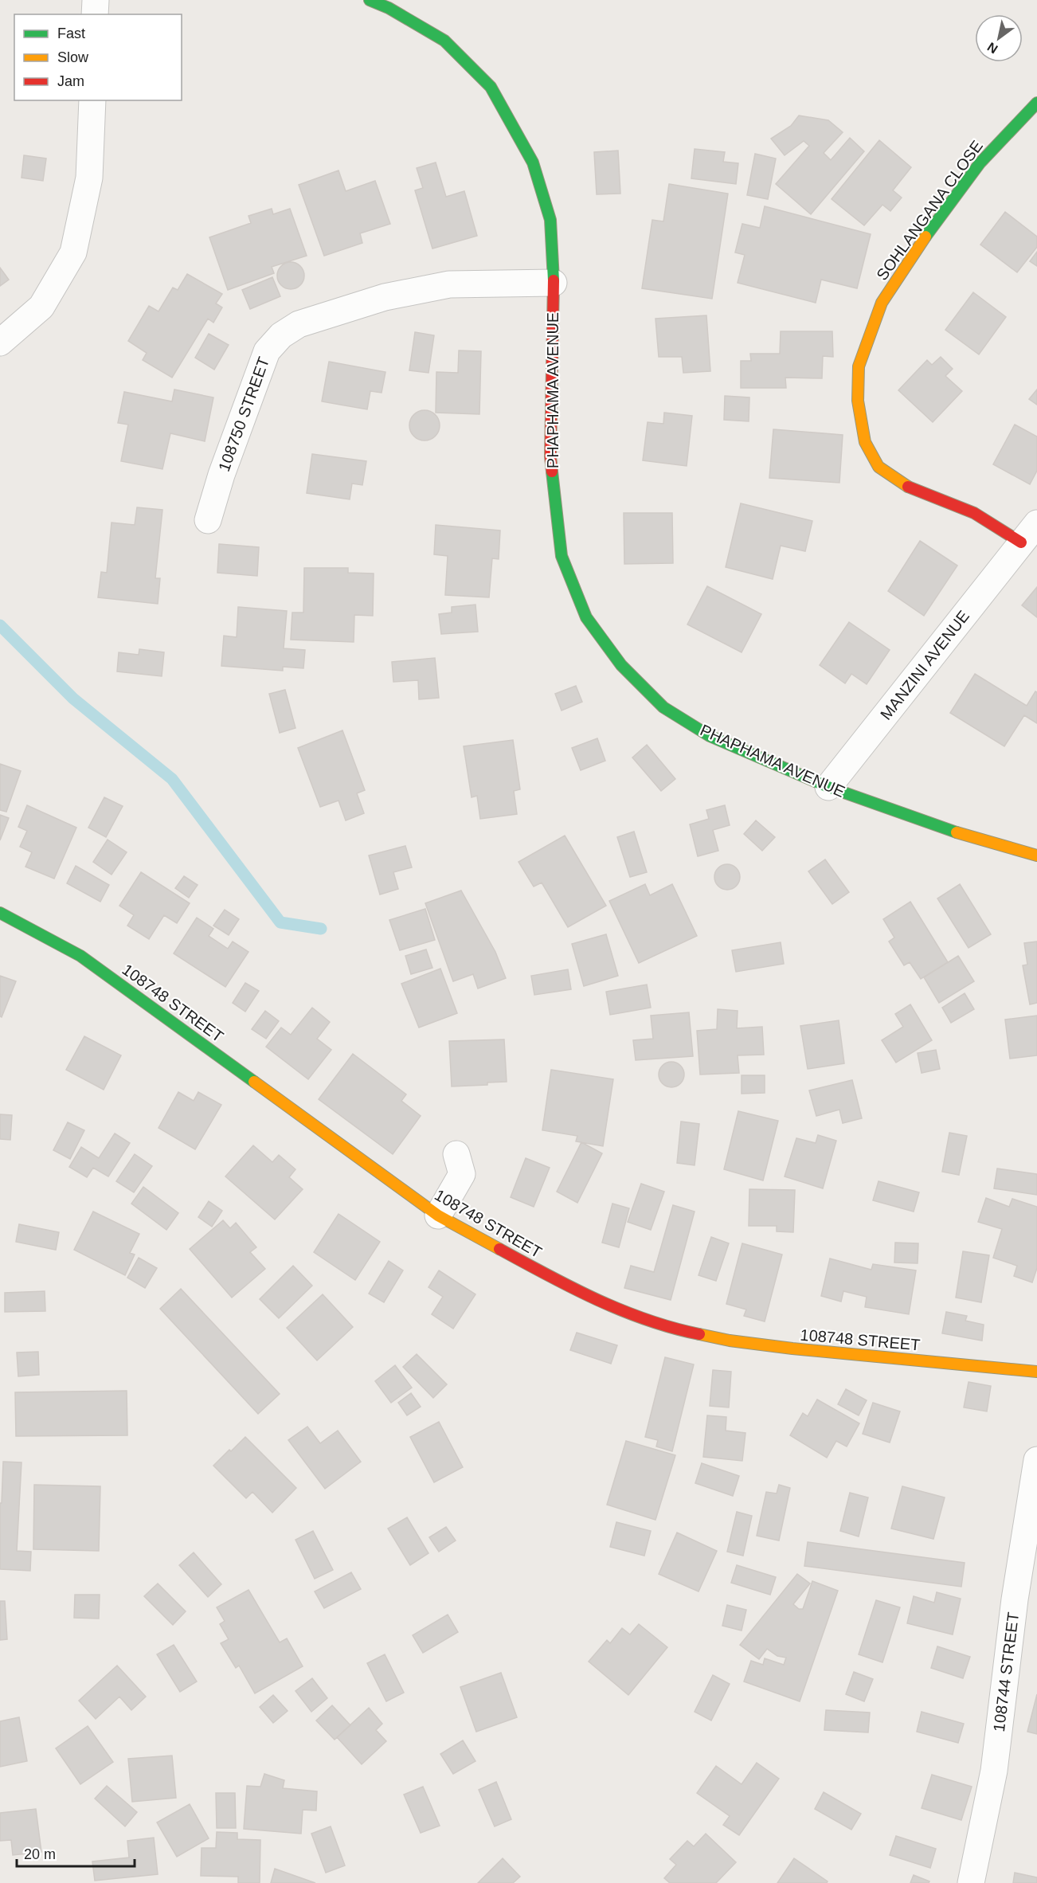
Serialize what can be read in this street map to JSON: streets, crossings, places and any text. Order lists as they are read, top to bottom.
{
  "streets": {
    "street": [
      "SOHLANGANA CLOSE",
      "PHAPHAMA AVENUE",
      "108750 STREET",
      "MANZINI AVENUE",
      "108748 STREET",
      "108744 STREET"
    ]
  },
  "crossings": [
    ["SOHLANGANA CLOSE", "MANZINI AVENUE"],
    ["PHAPHAMA AVENUE", "108750 STREET"],
    ["PHAPHAMA AVENUE", "MANZINI AVENUE"]
  ],
  "legend": ["Fast", "Slow", "Jam"],
  "scale_bar": "20 m",
  "north": "bottom left"
}
